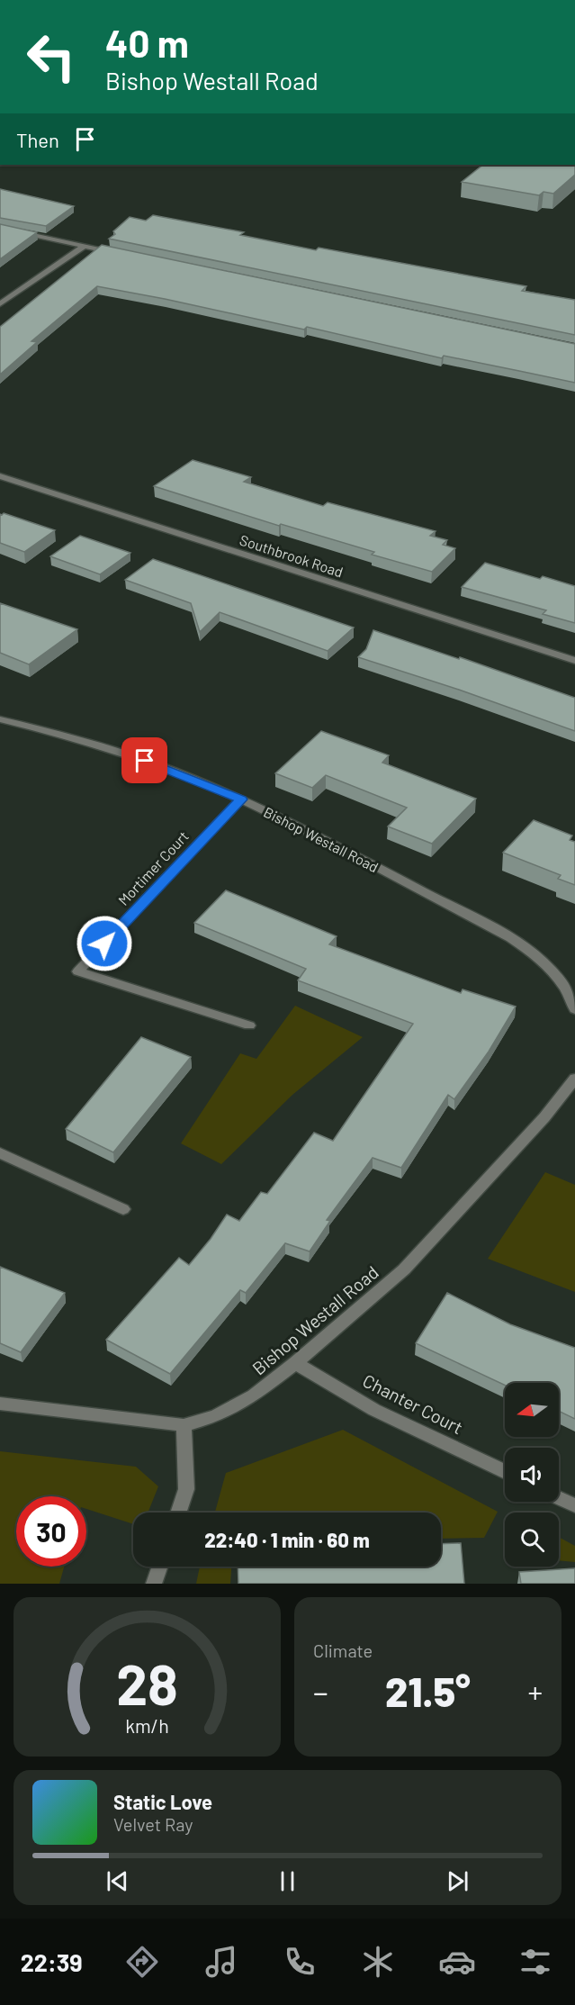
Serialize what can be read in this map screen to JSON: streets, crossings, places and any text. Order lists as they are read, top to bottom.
{
  "streets": {
    "street": [
      "Southbrook Road",
      "Bishop Westall Road",
      "Mortimer Court",
      "Chanter Court"
    ]
  },
  "crossings": [
    ["Bishop Westall Road", "Mortimer Court"],
    ["Bishop Westall Road", "Chanter Court"]
  ],
  "north": "left",
  "page": {
    "turn": ["40 m", "Bishop Westall Road"],
    "then": "Then",
    "limit": "30",
    "trip": "22:40 · 1 min · 60 m",
    "tile": "Climate",
    "heat": ["−", "21.5°", "+"],
    "song": ["Static Love", "Velvet Ray"],
    "tabs": "22:39",
    "gauge": ["28", "km/h"]
  }
}
